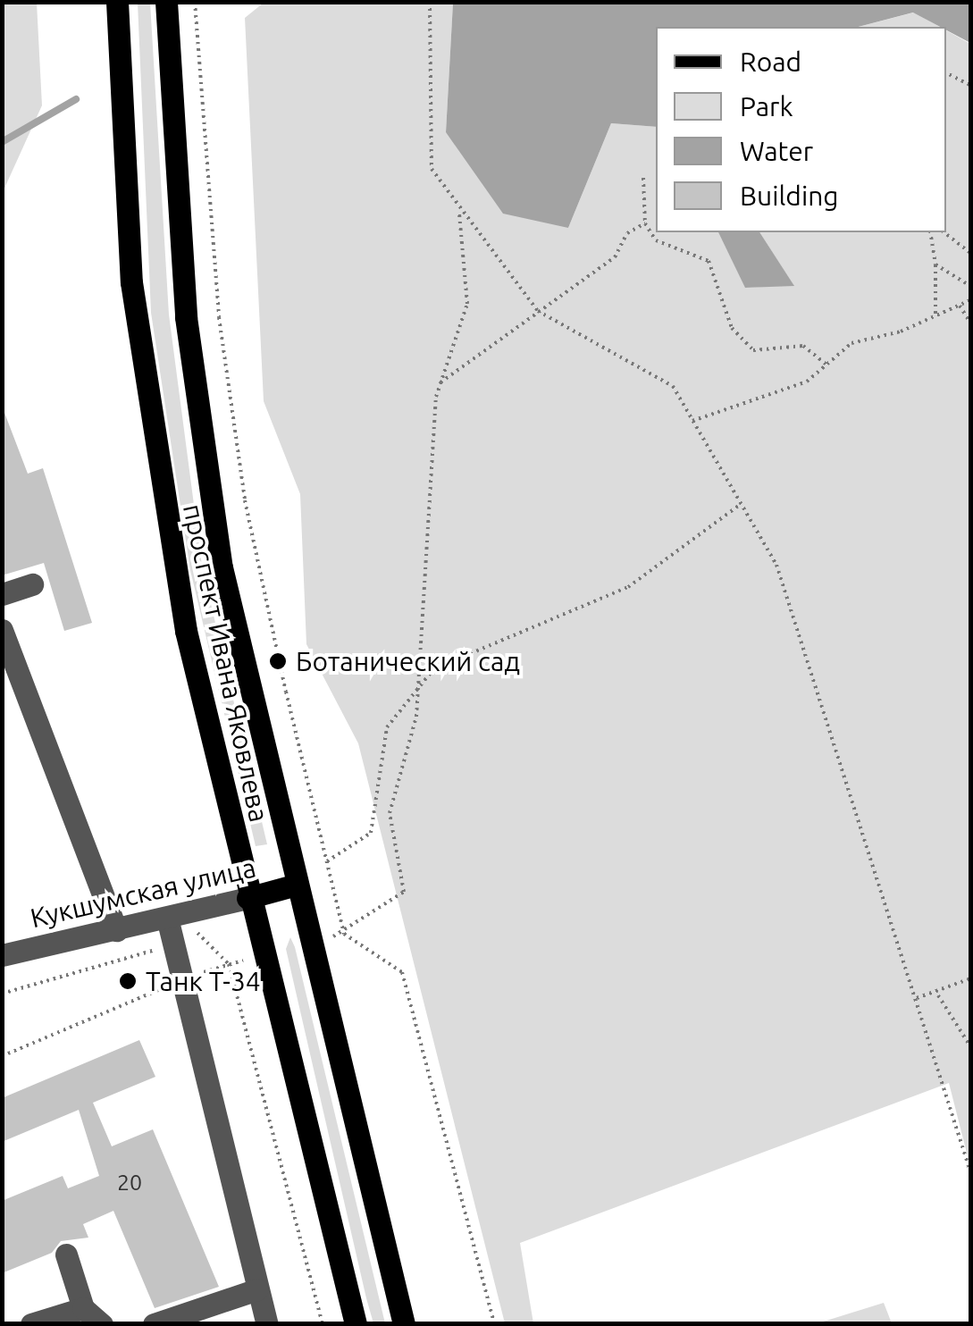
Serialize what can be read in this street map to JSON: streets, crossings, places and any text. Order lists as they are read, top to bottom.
{
  "streets": {
    "main road": ["проспект Ивана Яковлева", "Кукшумская улица"]
  },
  "crossings": [
    ["проспект Ивана Яковлева", "Кукшумская улица"]
  ],
  "places": ["Ботанический сад", "Танк Т-34"],
  "house_numbers": ["20"],
  "legend": [
    "Road",
    "Park",
    "Water",
    "Building"
  ]
}
